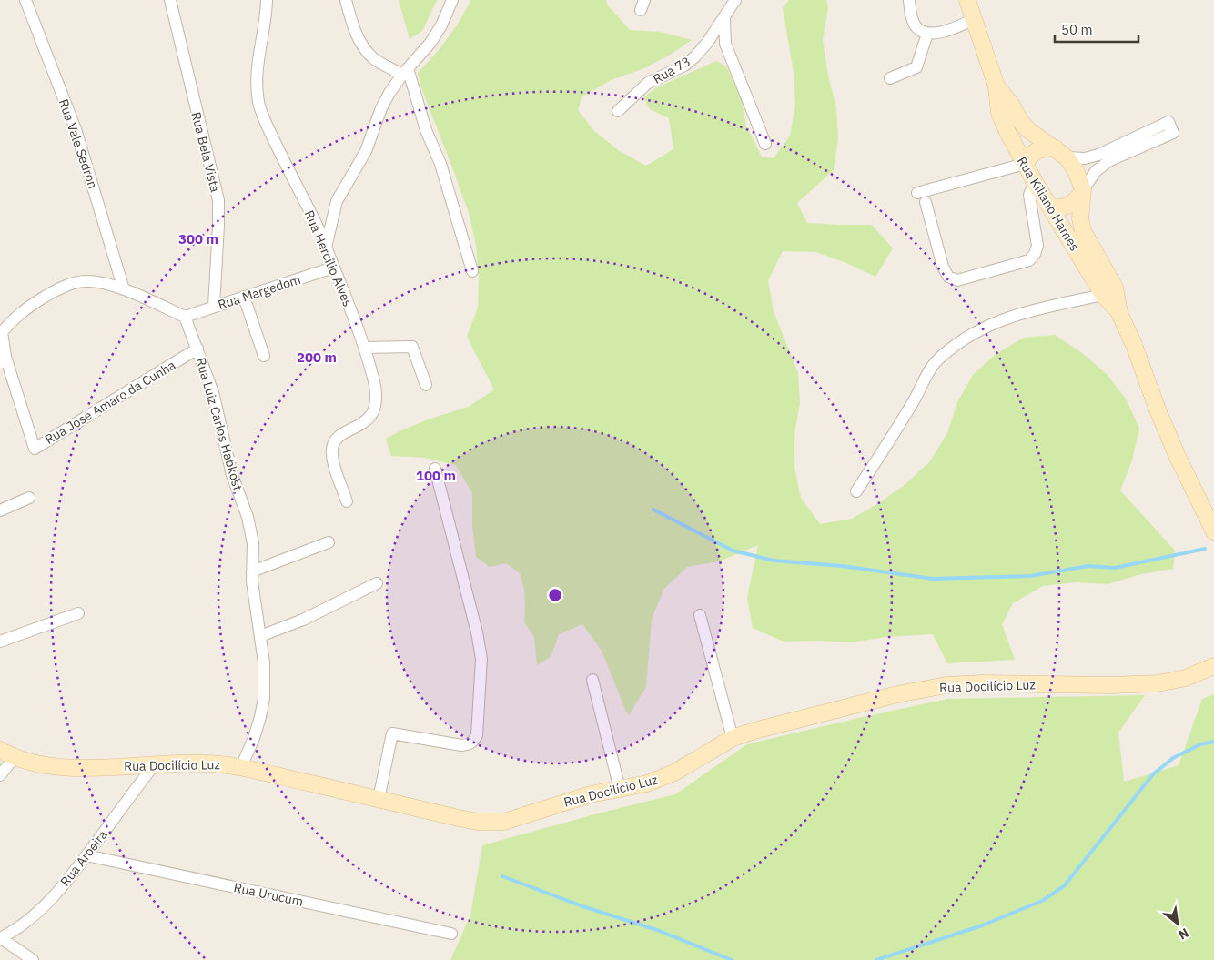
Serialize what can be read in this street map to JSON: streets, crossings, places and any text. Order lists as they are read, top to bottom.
{
  "streets": {
    "main road": ["Rua Kiliano Hames", "Rua Docilício Luz"],
    "street": [
      "Rua 73",
      "Rua Vale Sedron",
      "Rua Bela Vista",
      "Rua Hercílio Alves",
      "Rua Margedom",
      "Rua José Amaro da Cunha",
      "Rua Luiz Carlos Habkost",
      "Rua Aroeira",
      "Rua Urucum"
    ]
  },
  "crossings": [
    ["Rua Bela Vista", "Rua Margedom"],
    ["Rua Hercílio Alves", "Rua Margedom"],
    ["Rua Margedom", "Rua Luiz Carlos Habkost"],
    ["Rua José Amaro da Cunha", "Rua Luiz Carlos Habkost"],
    ["Rua Luiz Carlos Habkost", "Rua Docilício Luz"],
    ["Rua Docilício Luz", "Rua Aroeira"],
    ["Rua Aroeira", "Rua Urucum"]
  ],
  "scale_bar": "50 m",
  "north": "bottom right",
  "rings": ["300 m", "200 m", "100 m"]
}
